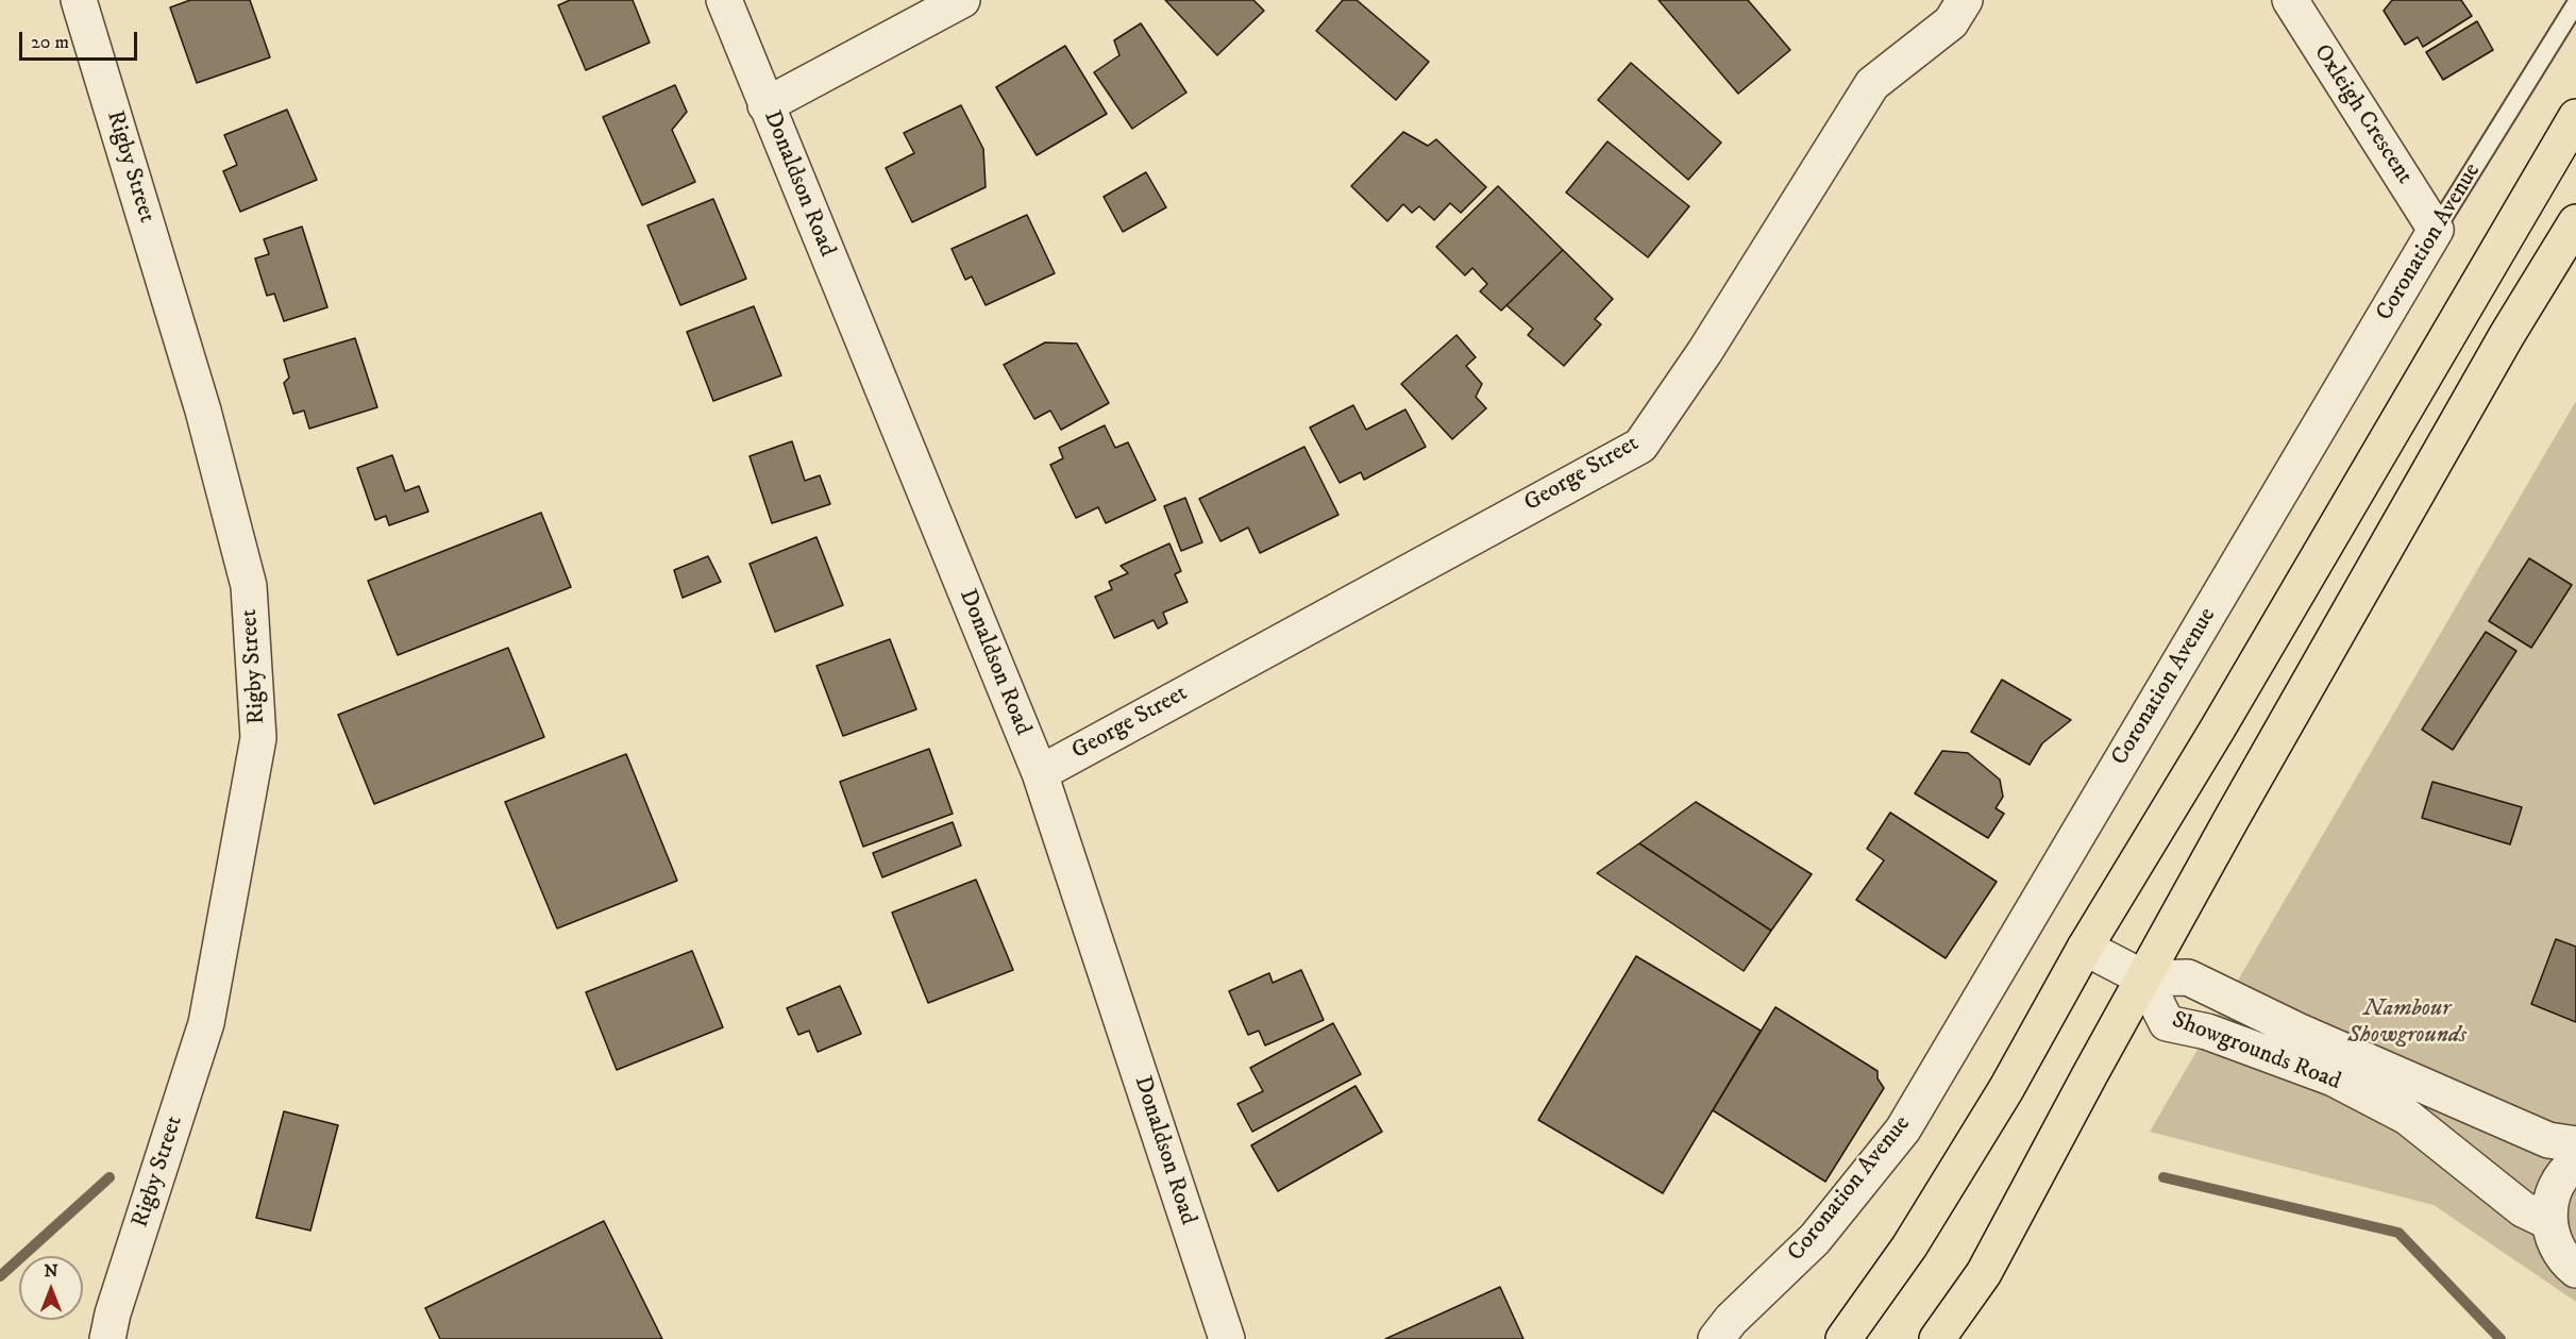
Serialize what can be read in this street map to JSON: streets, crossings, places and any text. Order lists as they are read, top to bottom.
{
  "streets": {
    "street": [
      "Oxleigh Crescent",
      "Rigby Street",
      "Donaldson Road",
      "Coronation Avenue",
      "George Street",
      "Showgrounds Road"
    ]
  },
  "crossings": [
    ["Oxleigh Crescent", "Coronation Avenue"],
    ["Donaldson Road", "George Street"]
  ],
  "parks": ["Nambour Showgrounds"],
  "scale_bar": "20 m",
  "north": "top"
}
